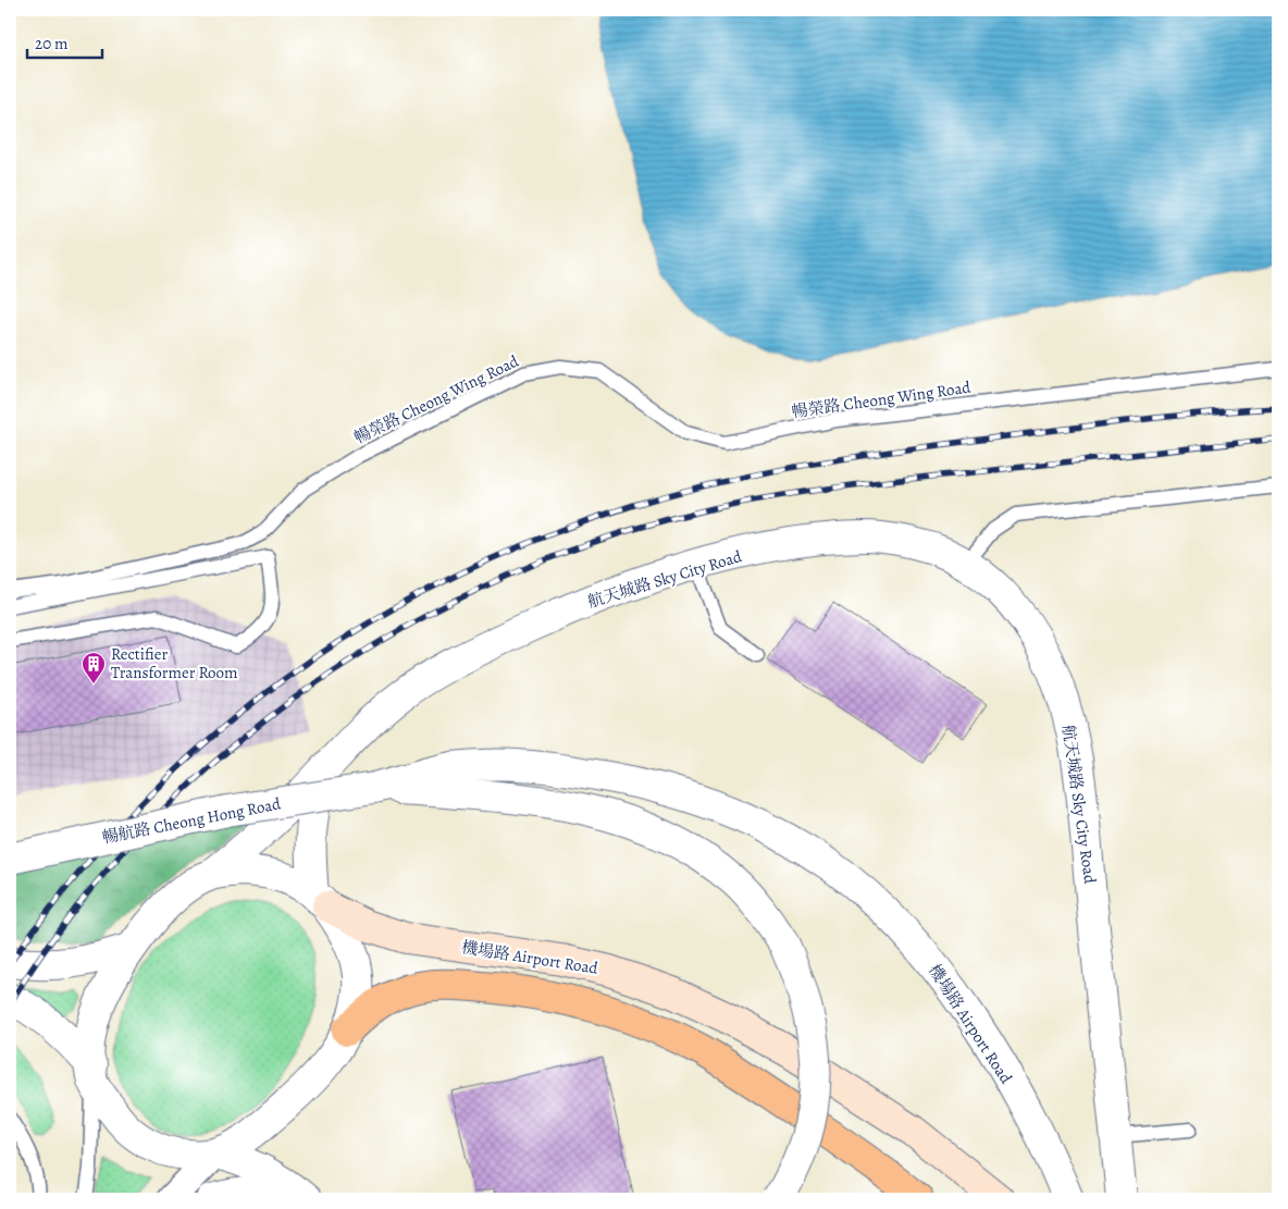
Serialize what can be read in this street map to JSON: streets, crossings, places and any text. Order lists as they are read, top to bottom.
{
  "streets": {
    "main road": ["機場路 Airport Road"],
    "street": ["航天城路 Sky City Road", "暢航路 Cheong Hong Road"],
    "lane": ["暢榮路 Cheong Wing Road"]
  },
  "crossings": [
    ["航天城路 Sky City Road", "機場路 Airport Road"],
    ["暢航路 Cheong Hong Road", "機場路 Airport Road"]
  ],
  "places": {
    "building": ["Rectifier Transformer Room"]
  },
  "scale_bar": "20 m"
}
